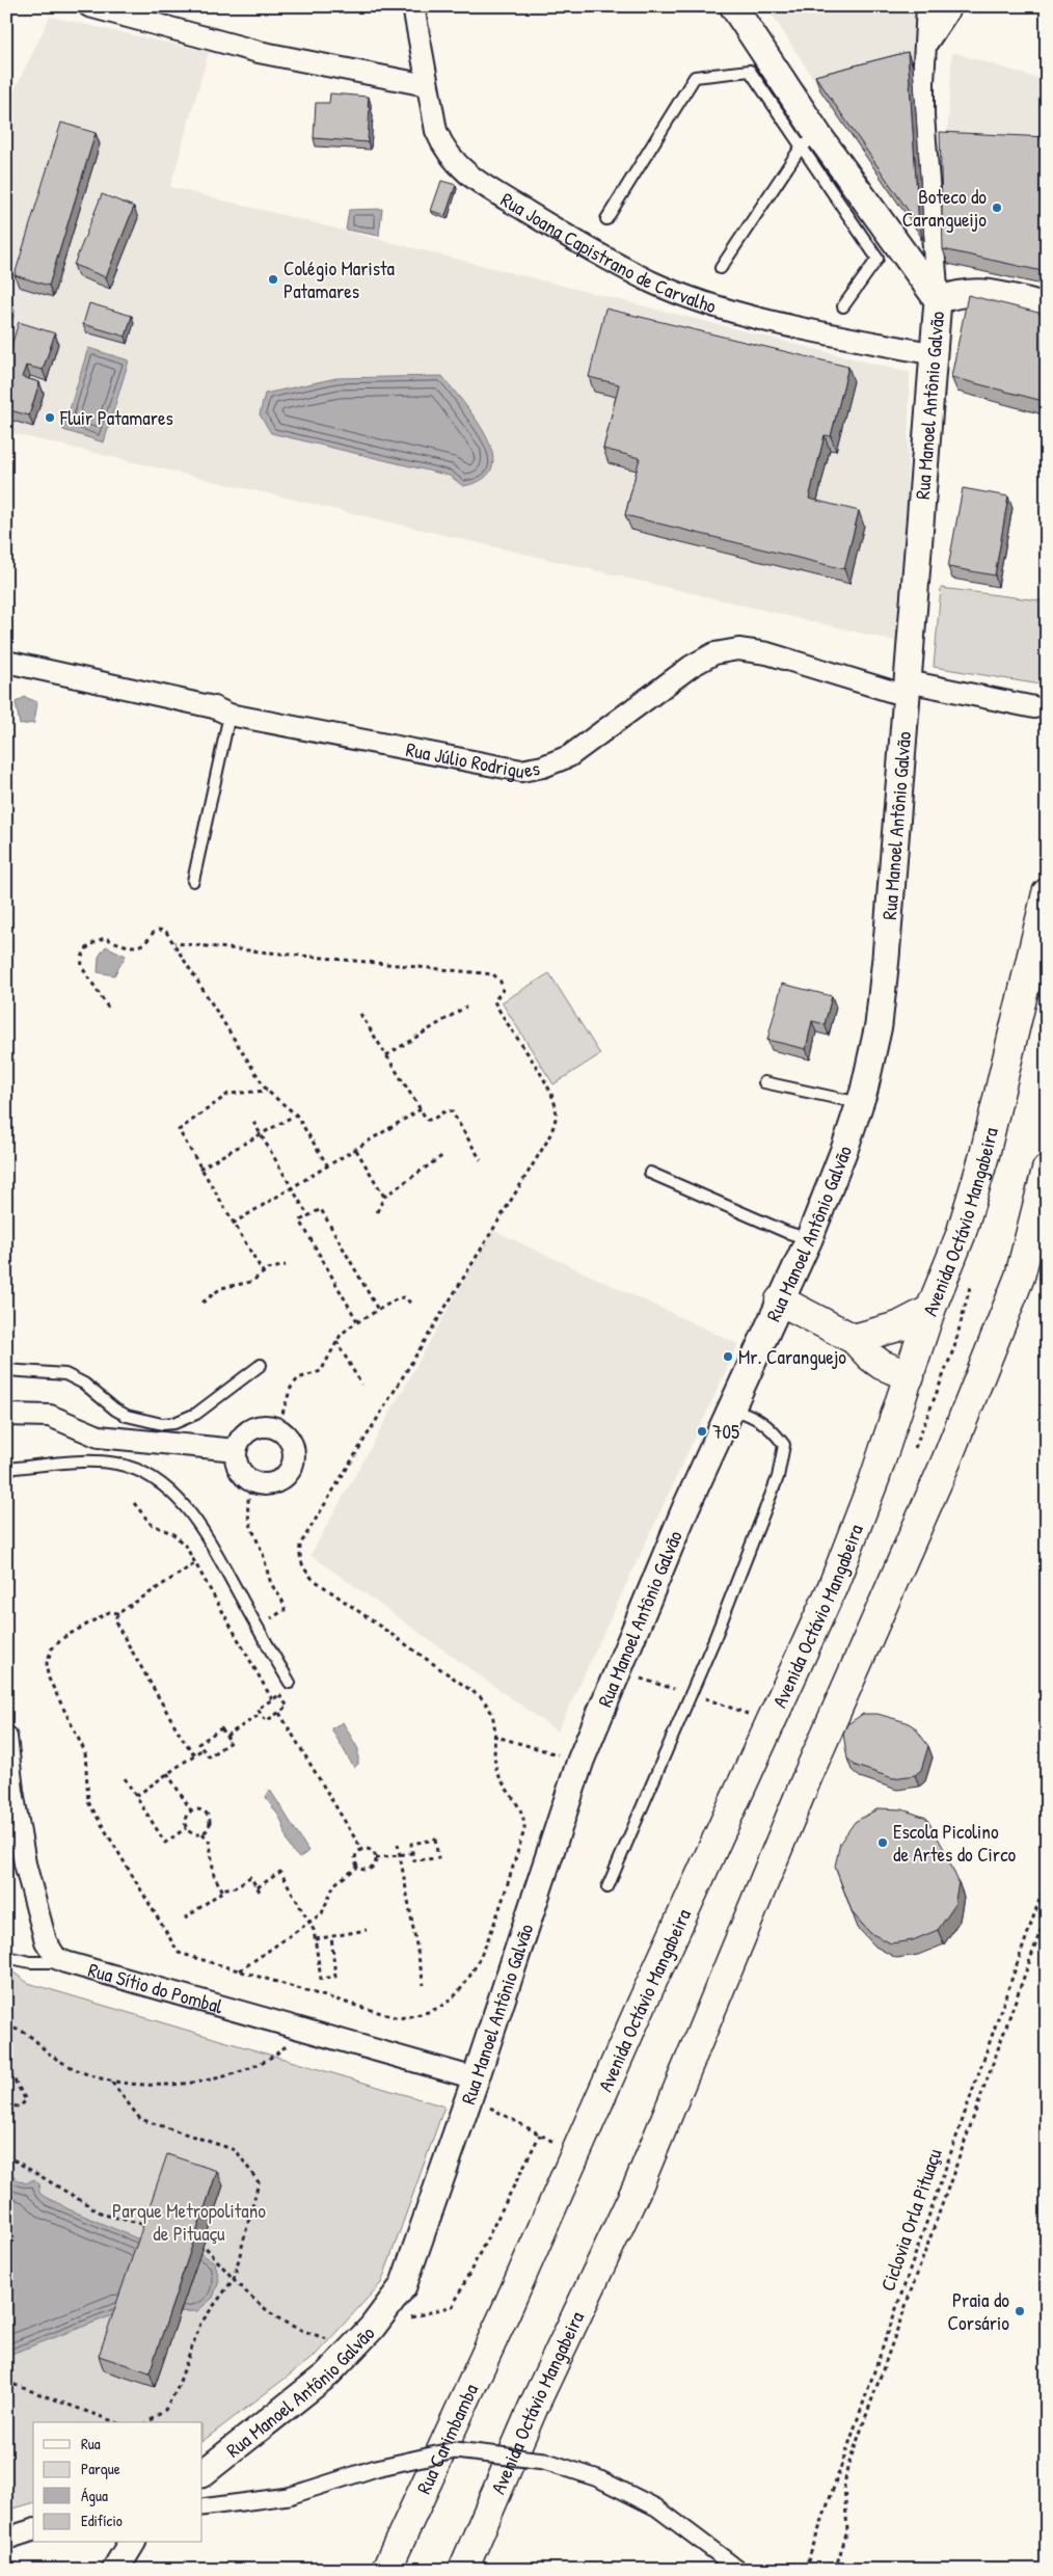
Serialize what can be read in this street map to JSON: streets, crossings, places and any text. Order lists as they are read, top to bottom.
{
  "streets": {
    "main road": ["Avenida Octávio Mangabeira", "Rua Carimbamba"],
    "street": [
      "Rua Joana Capistrano de Carvalho",
      "Rua Manoel Antônio Galvão",
      "Rua Júlio Rodrigues",
      "Rua Sítio do Pombal"
    ],
    "path": ["Ciclovia Orla Pituaçu"]
  },
  "crossings": [
    ["Rua Joana Capistrano de Carvalho", "Rua Manoel Antônio Galvão"],
    ["Rua Manoel Antônio Galvão", "Rua Júlio Rodrigues"],
    ["Rua Manoel Antônio Galvão", "Rua Sítio do Pombal"],
    ["Avenida Octávio Mangabeira", "Rua Carimbamba"]
  ],
  "parks": ["Parque Metropolitano de Pituaçu"],
  "places": [
    "Boteco do Carangueijo",
    "Colégio Marista Patamares",
    "Fluir Patamares",
    "Mr. Caranguejo",
    "705",
    "Escola Picolino de Artes do Circo",
    "Praia do Corsário"
  ],
  "legend": [
    "Rua",
    "Parque",
    "Água",
    "Edifício"
  ]
}
